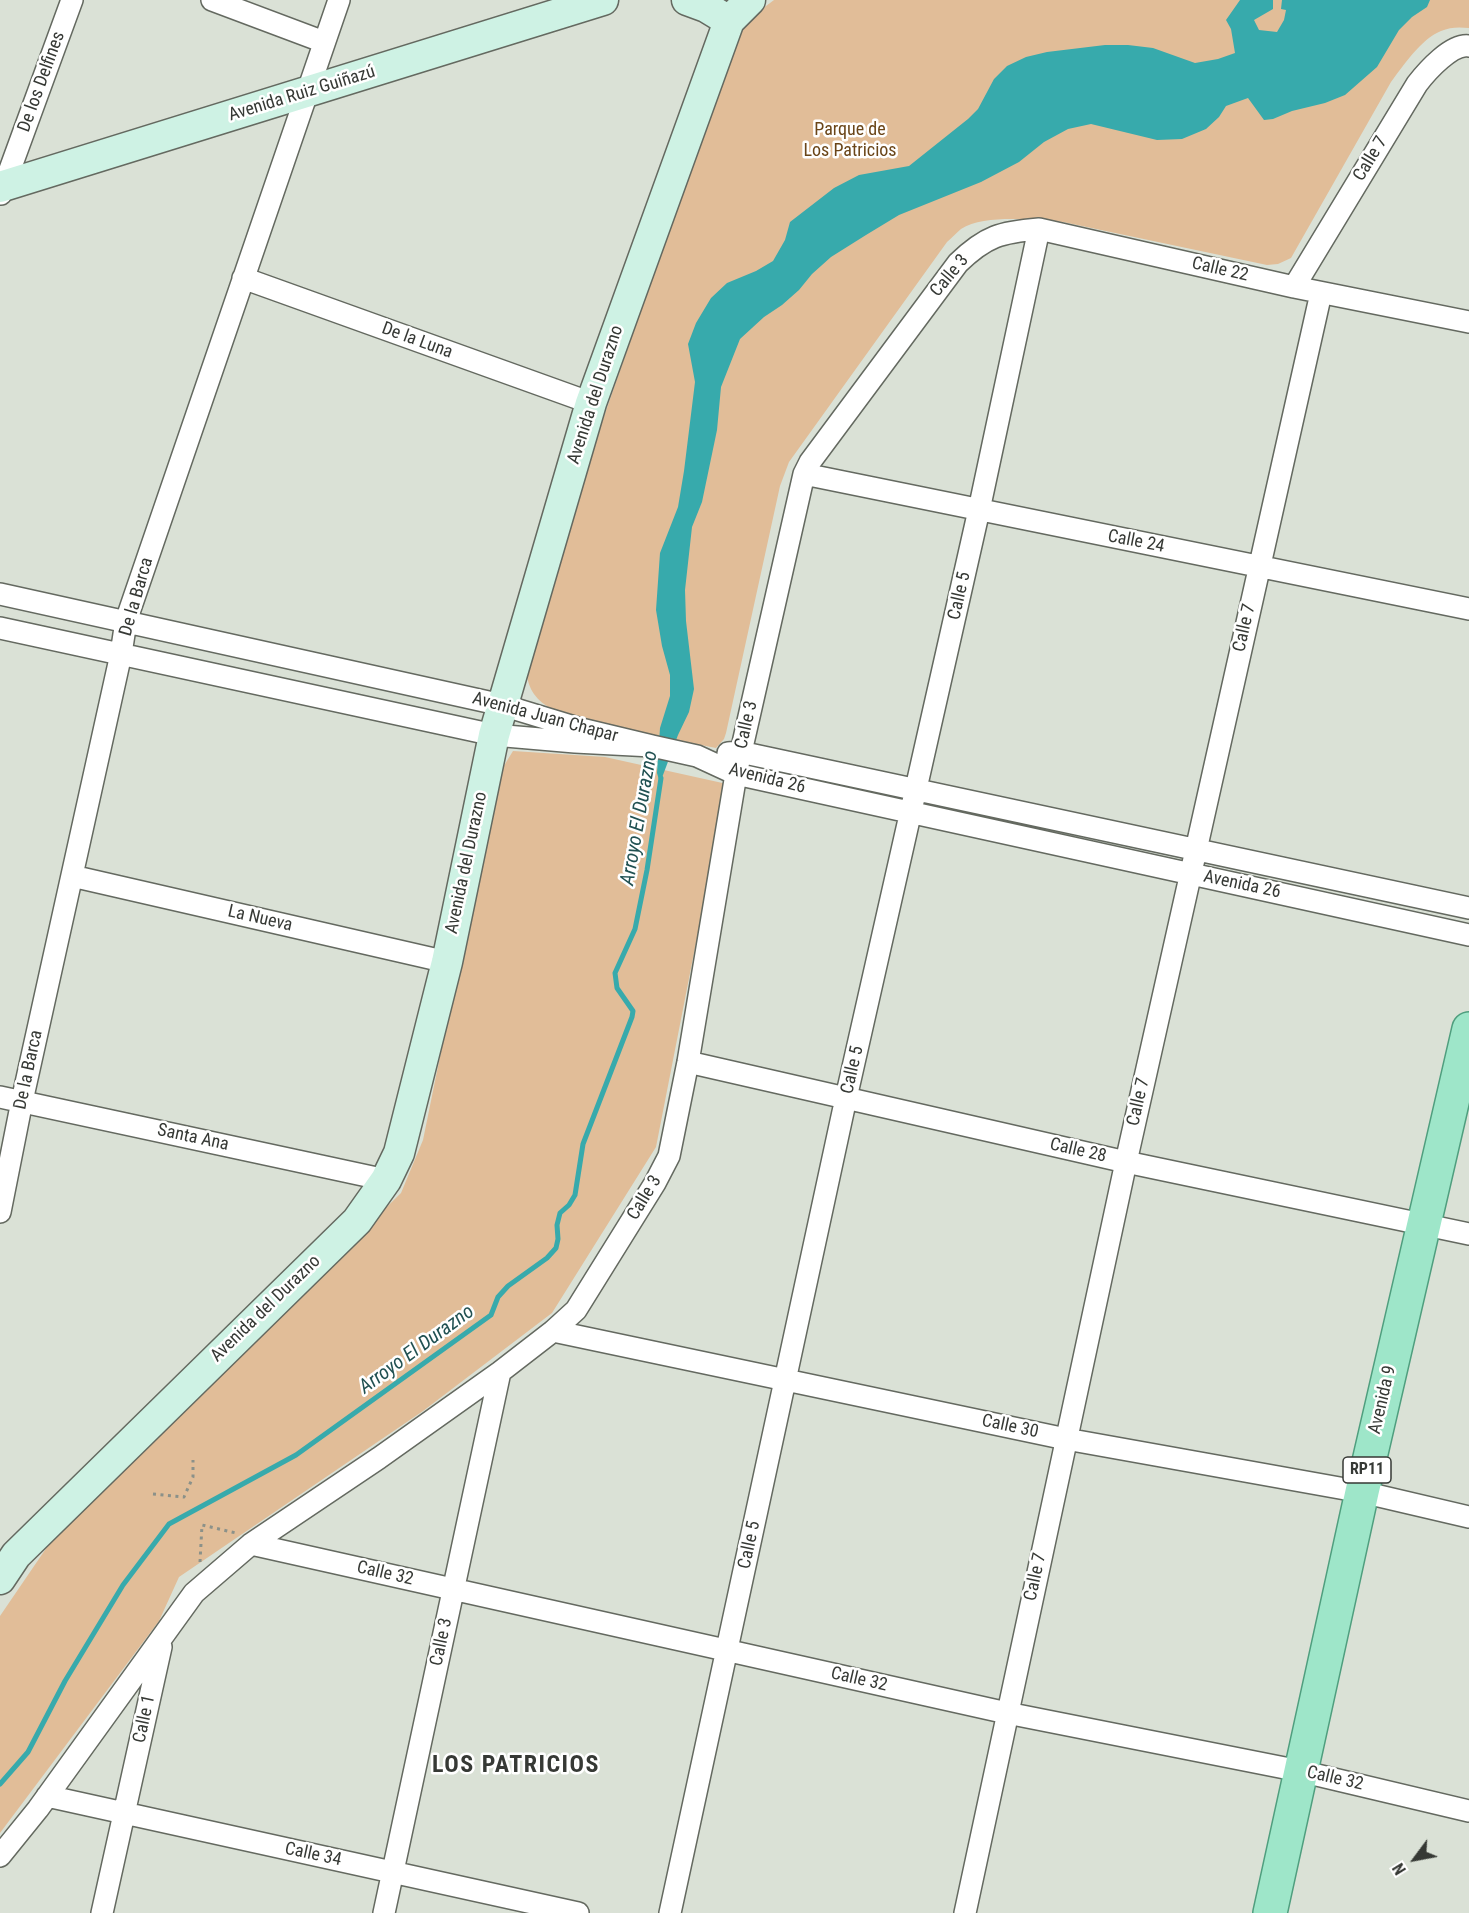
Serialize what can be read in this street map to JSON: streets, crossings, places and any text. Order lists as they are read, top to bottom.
{
  "streets": {
    "main road": [
      "Avenida Ruiz Guiñazú",
      "Avenida del Durazno",
      "Avenida 9",
      "RP11"
    ],
    "street": [
      "De los Delfines",
      "Calle 7",
      "Calle 22",
      "Calle 3",
      "De la Luna",
      "Calle 24",
      "Calle 5",
      "De la Barca",
      "Avenida Juan Chapar",
      "Avenida 26",
      "La Nueva",
      "Santa Ana",
      "Calle 28",
      "Calle 30",
      "Calle 32",
      "Calle 1",
      "Calle 34"
    ]
  },
  "crossings": [
    ["De los Delfines", "Avenida Ruiz Guiñazú"],
    ["Avenida Ruiz Guiñazú", "De la Barca"],
    ["Calle 7", "Calle 22"],
    ["Calle 7", "Calle 24"],
    ["Calle 7", "Avenida 26"],
    ["Calle 7", "Calle 28"],
    ["Calle 7", "Calle 30"],
    ["Calle 7", "Calle 32"],
    ["Calle 22", "Calle 3"],
    ["Calle 22", "Calle 5"],
    ["Calle 3", "Calle 24"],
    ["Calle 3", "Avenida 26"],
    ["Calle 3", "Calle 28"],
    ["Calle 3", "Calle 30"],
    ["Calle 3", "Calle 32"],
    ["Calle 3", "Calle 1"],
    ["Calle 3", "Calle 34"],
    ["De la Luna", "Avenida del Durazno"],
    ["De la Luna", "De la Barca"],
    ["Avenida del Durazno", "Avenida Juan Chapar"],
    ["Avenida del Durazno", "La Nueva"],
    ["Avenida del Durazno", "Santa Ana"],
    ["Calle 24", "Calle 5"],
    ["Calle 5", "Avenida 26"],
    ["Calle 5", "Calle 28"],
    ["Calle 5", "Calle 30"],
    ["Calle 5", "Calle 32"],
    ["De la Barca", "Avenida Juan Chapar"],
    ["De la Barca", "La Nueva"],
    ["De la Barca", "Santa Ana"],
    ["Calle 28", "Avenida 9"],
    ["Avenida 9", "Calle 30"],
    ["Avenida 9", "Calle 32"],
    ["Calle 32", "Calle 1"],
    ["Calle 1", "Calle 34"]
  ],
  "districts": ["LOS PATRICIOS"],
  "water": ["Arroyo El Durazno"],
  "parks": ["Parque de Los Patricios"],
  "north": "bottom left"
}
